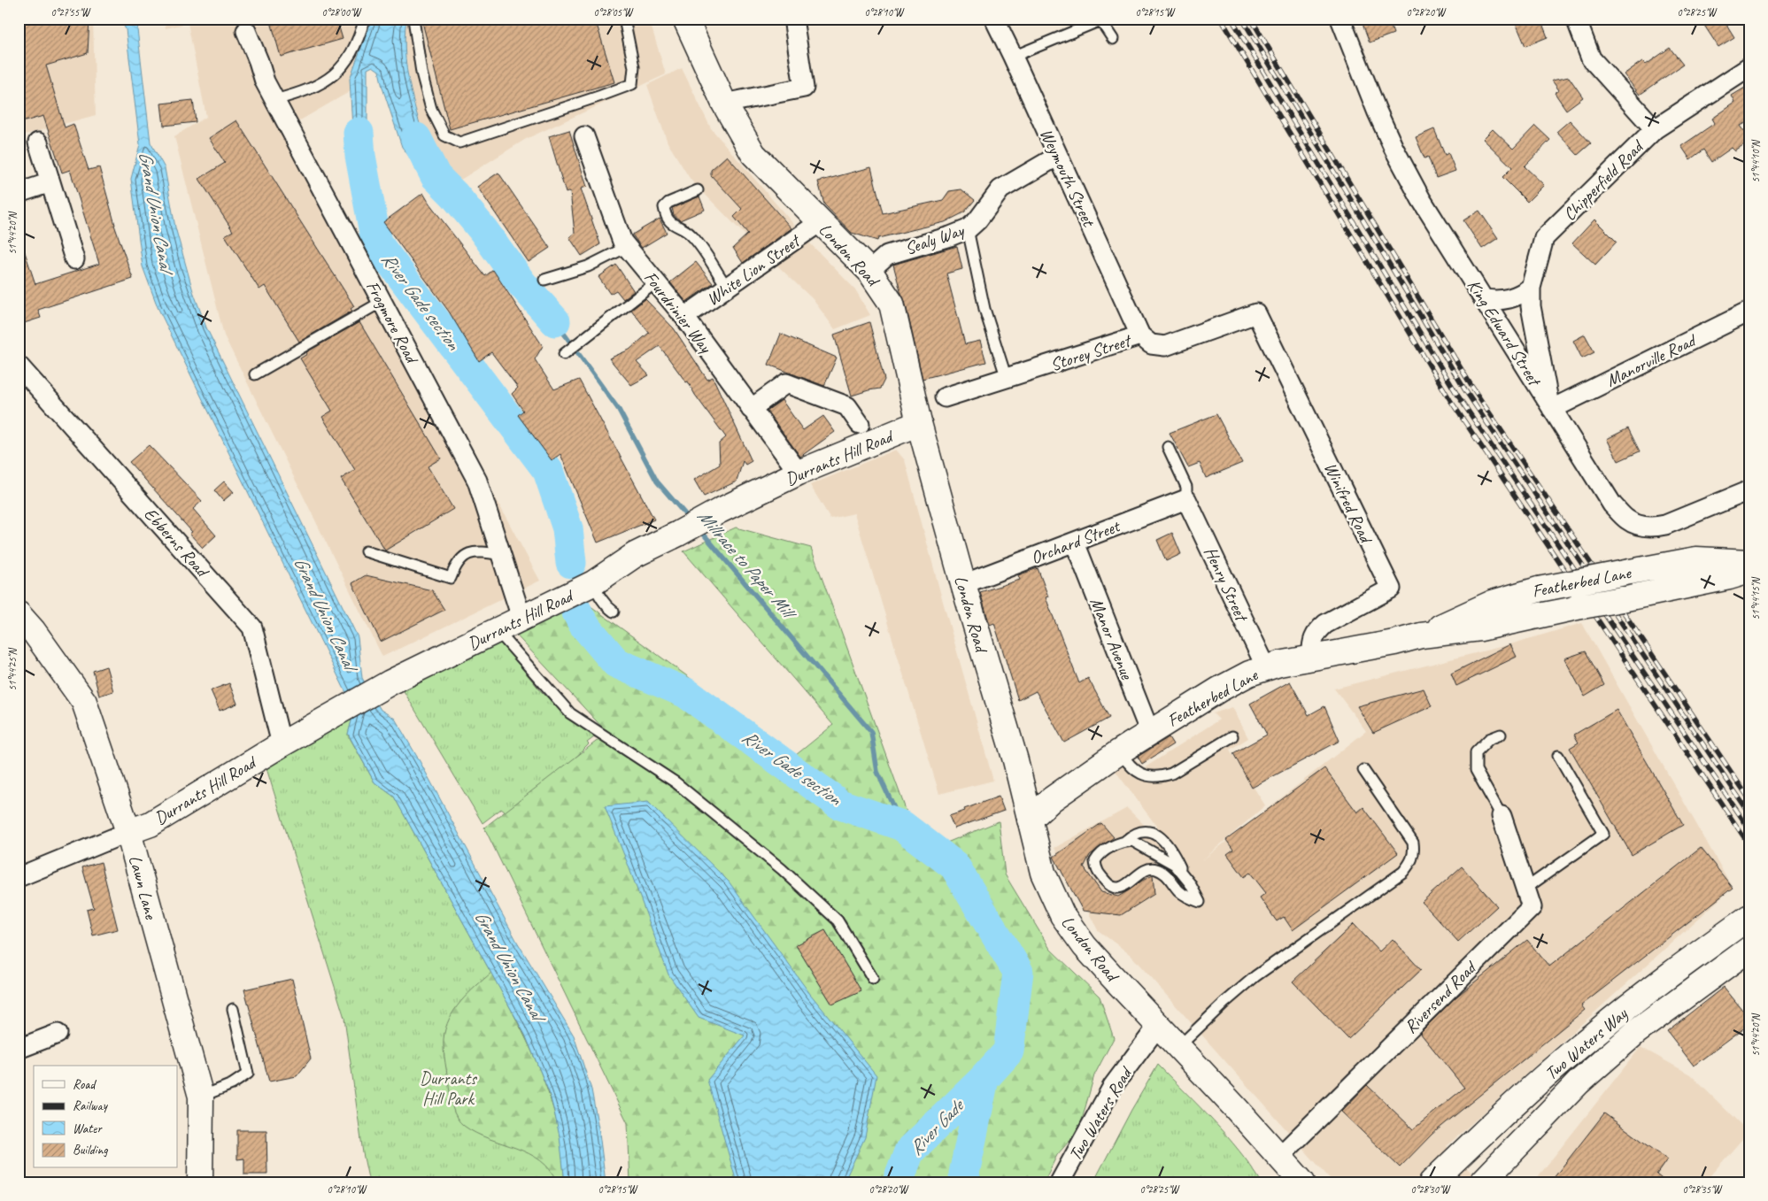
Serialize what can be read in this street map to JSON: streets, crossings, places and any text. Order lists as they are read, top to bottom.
{
  "streets": {
    "main road": [
      "London Road",
      "Durrants Hill Road",
      "Featherbed Lane",
      "Lawn Lane",
      "Two Waters Way"
    ],
    "street": [
      "Weymouth Street",
      "Chipperfield Road",
      "Sealy Way",
      "White Lion Street",
      "Fourdrinier Way",
      "Frogmore Road",
      "King Edward Street",
      "Storey Street",
      "Manorville Road",
      "Winifred Road",
      "Ebberns Road",
      "Orchard Street",
      "Henry Street",
      "Manor Avenue",
      "Riversend Road",
      "Two Waters Road"
    ]
  },
  "crossings": [
    ["Weymouth Street", "Sealy Way"],
    ["Weymouth Street", "Storey Street"],
    ["Chipperfield Road", "King Edward Street"],
    ["Chipperfield Road", "Manorville Road"],
    ["Sealy Way", "London Road"],
    ["London Road", "White Lion Street"],
    ["London Road", "Durrants Hill Road"],
    ["London Road", "Orchard Street"],
    ["London Road", "Featherbed Lane"],
    ["London Road", "Riversend Road"],
    ["London Road", "Two Waters Road"],
    ["White Lion Street", "Fourdrinier Way"],
    ["Fourdrinier Way", "Durrants Hill Road"],
    ["Frogmore Road", "Durrants Hill Road"],
    ["King Edward Street", "Manorville Road"],
    ["Storey Street", "Winifred Road"],
    ["Durrants Hill Road", "Ebberns Road"],
    ["Durrants Hill Road", "Lawn Lane"],
    ["Winifred Road", "Featherbed Lane"],
    ["Orchard Street", "Henry Street"],
    ["Orchard Street", "Manor Avenue"],
    ["Featherbed Lane", "Henry Street"],
    ["Featherbed Lane", "Manor Avenue"]
  ],
  "water": [
    "Grand Union Canal",
    "River Gade section",
    "Millrace to Paper Mill",
    "River Gade"
  ],
  "parks": ["Durrants Hill Park"],
  "legend": [
    "Road",
    "Railway",
    "Water",
    "Building"
  ],
  "coordinates": [
    "0°27'55\"W",
    "0°28'00\"W",
    "0°28'05\"W",
    "0°28'10\"W",
    "0°28'15\"W",
    "0°28'20\"W",
    "0°28'25\"W",
    "51°44'10\"N",
    "51°44'20\"N",
    "51°44'15\"N",
    "51°44'25\"N",
    "0°28'30\"W",
    "0°28'35\"W"
  ]
}
